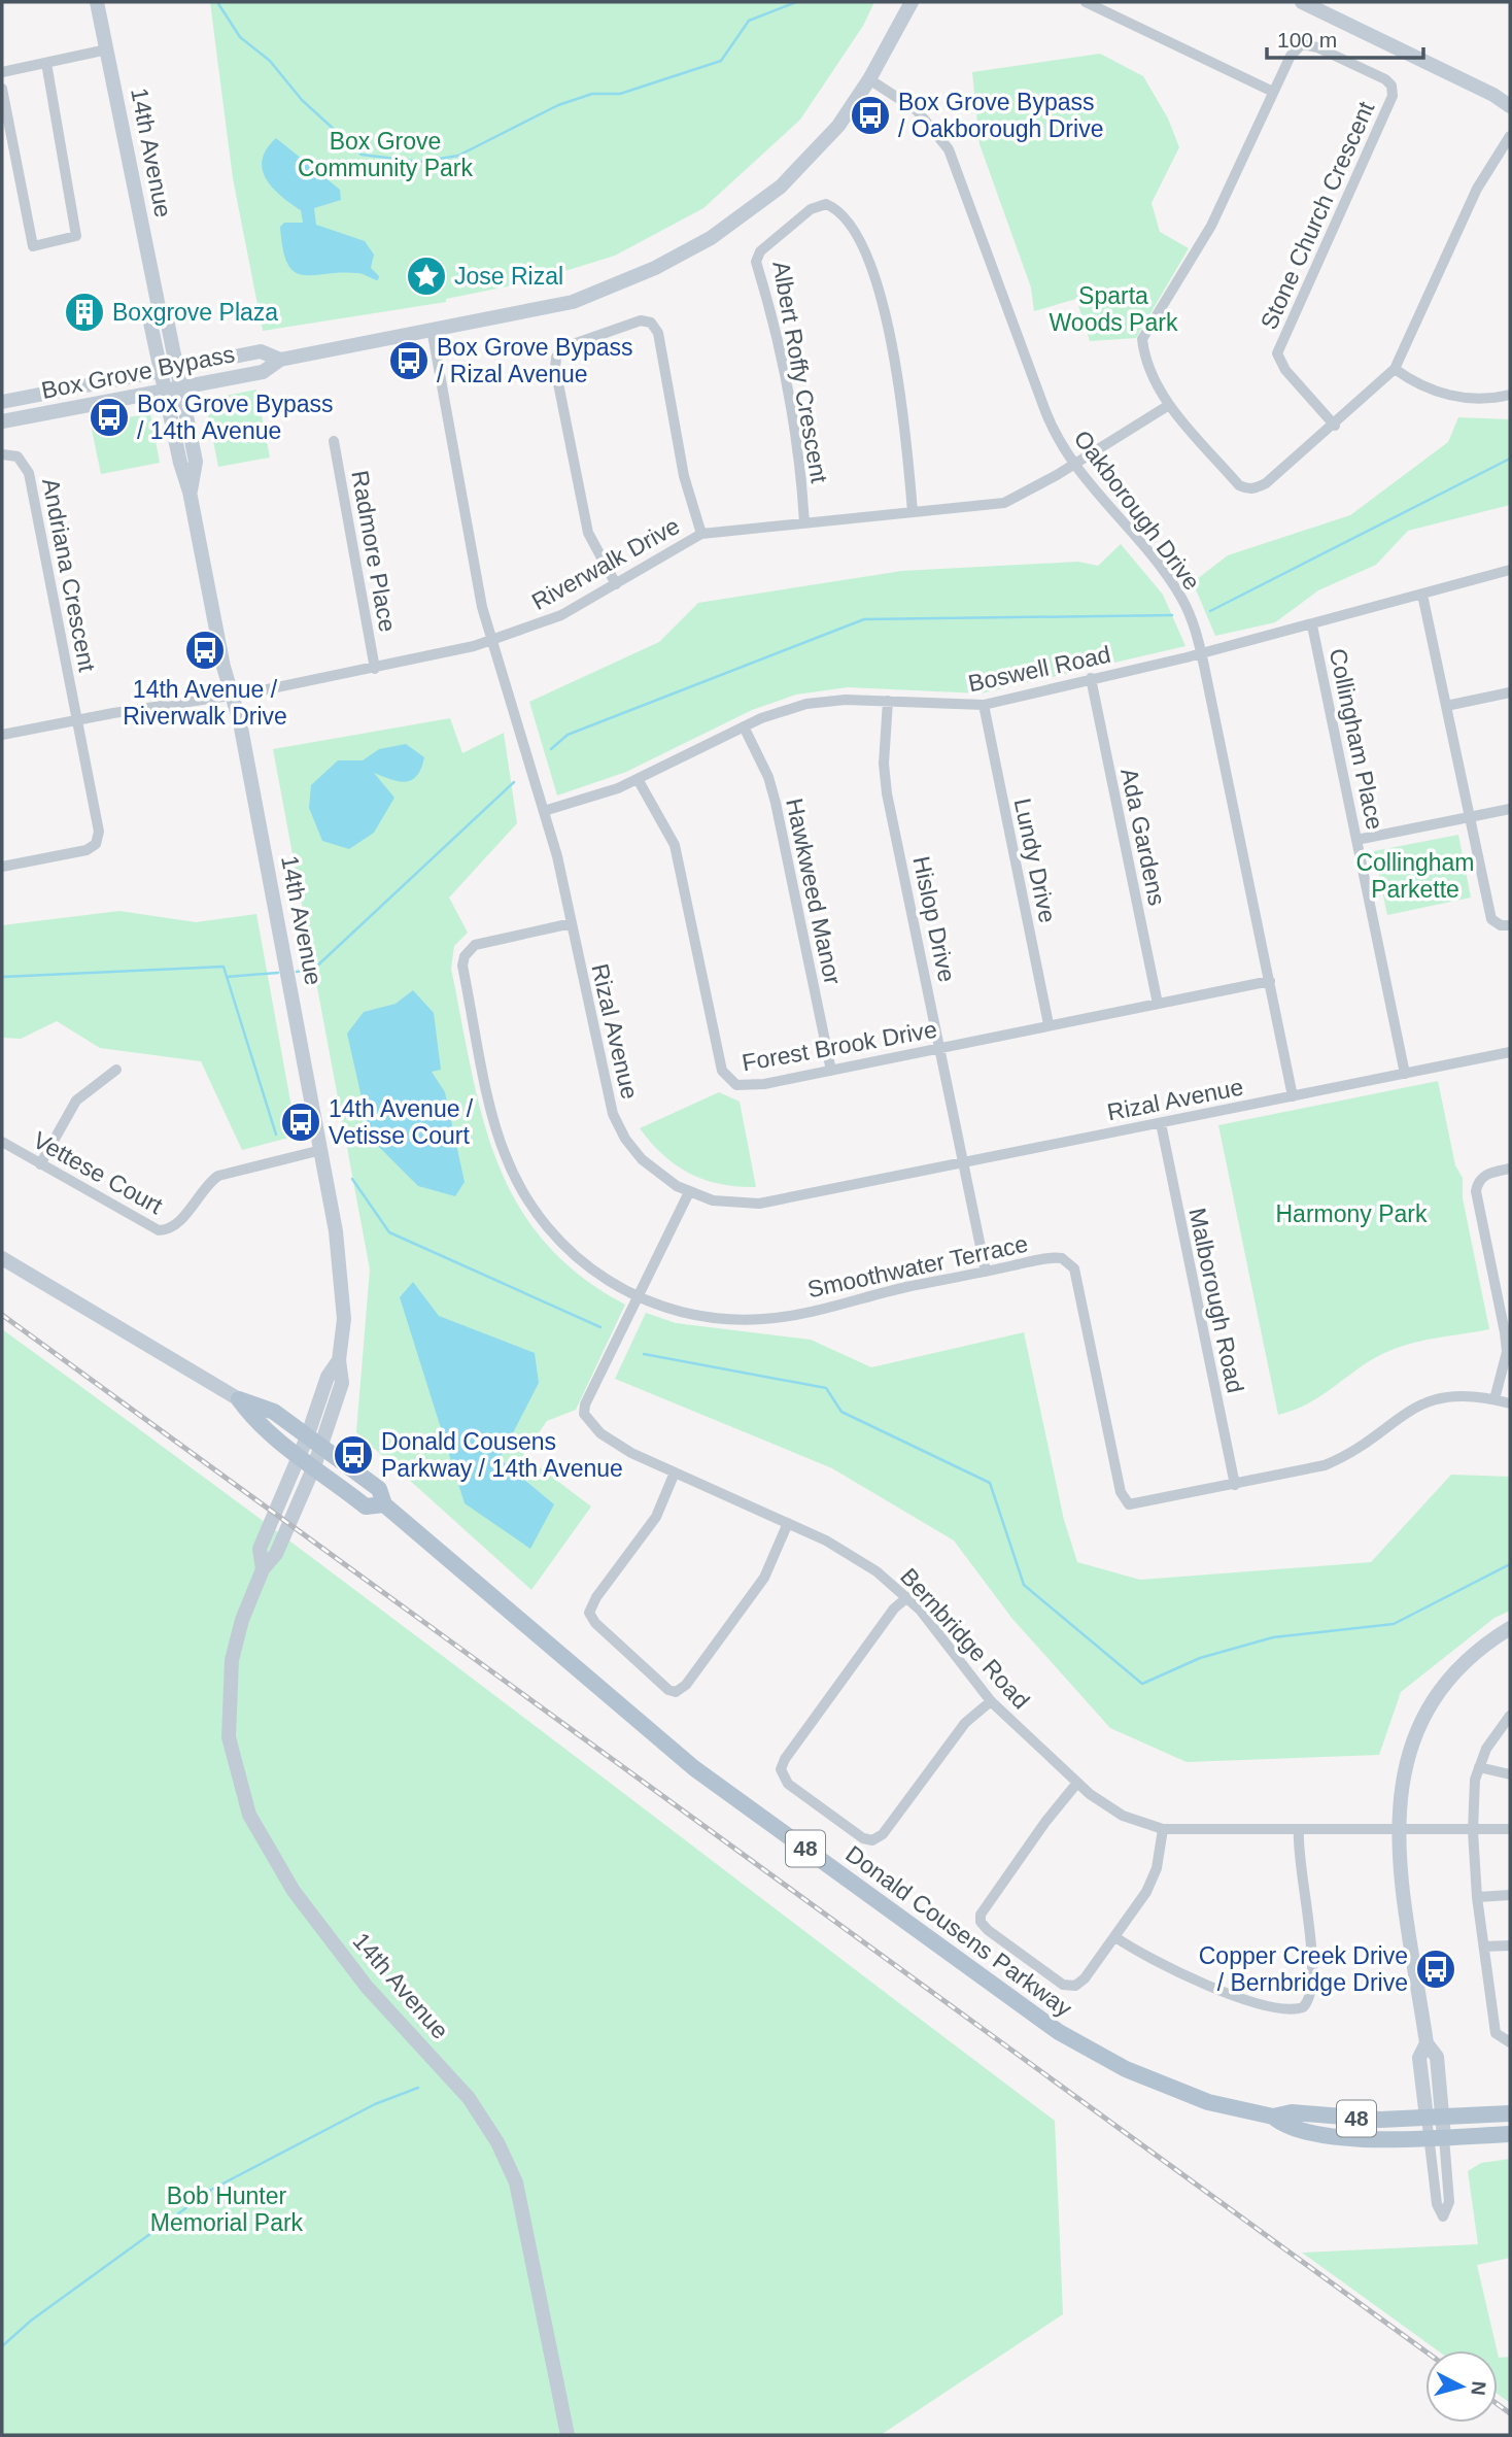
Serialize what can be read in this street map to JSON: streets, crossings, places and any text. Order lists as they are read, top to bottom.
{
  "streets": {
    "main road": [
      "14th Avenue",
      "Box Grove Bypass",
      "48",
      "Donald Cousens Parkway"
    ],
    "street": [
      "Stone Church Crescent",
      "Albert Roffy Crescent",
      "Oakborough Drive",
      "Radmore Place",
      "Riverwalk Drive",
      "Andriana Crescent",
      "Boswell Road",
      "Collingham Place",
      "Ada Gardens",
      "Lundy Drive",
      "Hawkweed Manor",
      "Hislop Drive",
      "Rizal Avenue",
      "Forest Brook Drive",
      "Vettese Court",
      "Smoothwater Terrace",
      "Malborough Road",
      "Bernbridge Road"
    ]
  },
  "crossings": [
    ["14th Avenue", "Box Grove Bypass"],
    ["14th Avenue", "Riverwalk Drive"],
    ["14th Avenue", "Vettese Court"],
    ["14th Avenue", "Donald Cousens Parkway"],
    ["Stone Church Crescent", "Riverwalk Drive"],
    ["Box Grove Bypass", "Oakborough Drive"],
    ["Box Grove Bypass", "Rizal Avenue"],
    ["Albert Roffy Crescent", "Riverwalk Drive"],
    ["Oakborough Drive", "Riverwalk Drive"],
    ["Oakborough Drive", "Boswell Road"],
    ["Oakborough Drive", "Rizal Avenue"],
    ["Oakborough Drive", "Forest Brook Drive"],
    ["Radmore Place", "Riverwalk Drive"],
    ["Riverwalk Drive", "Andriana Crescent"],
    ["Riverwalk Drive", "Rizal Avenue"],
    ["Boswell Road", "Collingham Place"],
    ["Boswell Road", "Ada Gardens"],
    ["Boswell Road", "Lundy Drive"],
    ["Boswell Road", "Hawkweed Manor"],
    ["Boswell Road", "Hislop Drive"],
    ["Boswell Road", "Rizal Avenue"],
    ["Boswell Road", "Forest Brook Drive"],
    ["Collingham Place", "Rizal Avenue"],
    ["Ada Gardens", "Forest Brook Drive"],
    ["Lundy Drive", "Forest Brook Drive"],
    ["Hawkweed Manor", "Forest Brook Drive"],
    ["Hislop Drive", "Rizal Avenue"],
    ["Hislop Drive", "Forest Brook Drive"],
    ["Hislop Drive", "Smoothwater Terrace"],
    ["Rizal Avenue", "Smoothwater Terrace"],
    ["Rizal Avenue", "Malborough Road"],
    ["Rizal Avenue", "Bernbridge Road"],
    ["Smoothwater Terrace", "Malborough Road"],
    ["Smoothwater Terrace", "Bernbridge Road"]
  ],
  "parks": [
    "Box Grove Community Park",
    "Sparta Woods Park",
    "Collingham Parkette",
    "Harmony Park",
    "Bob Hunter Memorial Park"
  ],
  "places": {
    "bus stop": [
      "Box Grove Bypass / Oakborough Drive",
      "Box Grove Bypass / Rizal Avenue",
      "Box Grove Bypass / 14th Avenue",
      "14th Avenue / Riverwalk Drive",
      "14th Avenue / Vetisse Court",
      "Donald Cousens Parkway / 14th Avenue",
      "Copper Creek Drive / Bernbridge Drive"
    ],
    "place": ["Jose Rizal"],
    "building": ["Boxgrove Plaza"]
  },
  "scale_bar": "100 m",
  "north": "right"
}
